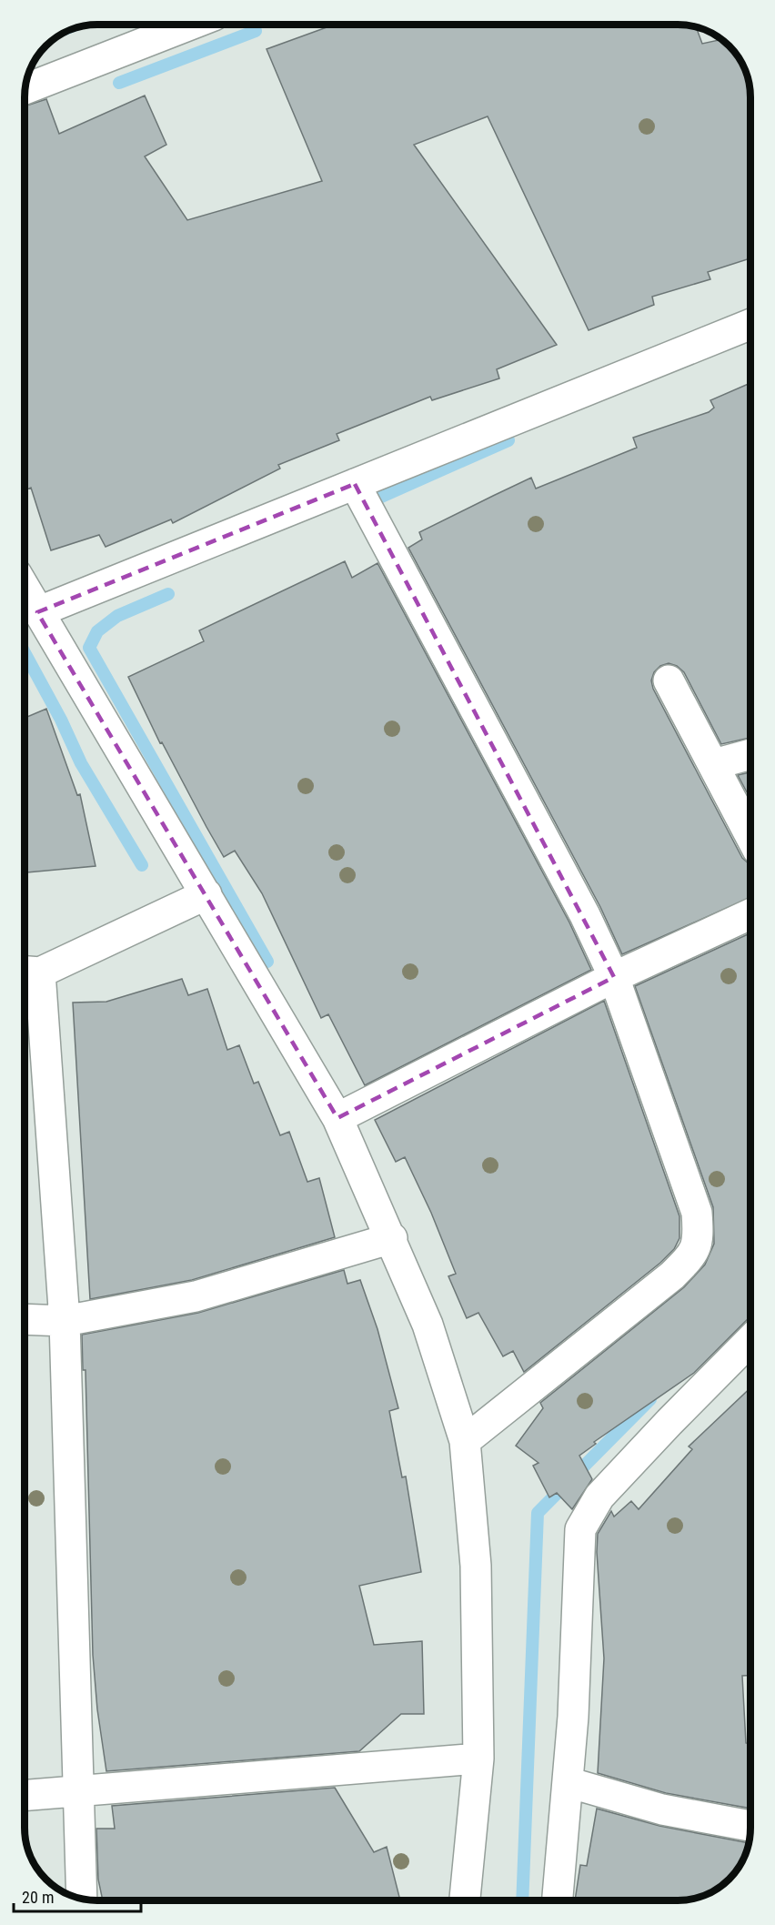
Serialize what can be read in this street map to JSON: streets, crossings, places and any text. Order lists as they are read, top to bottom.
{
  "scale_bar": "20 m"
}
